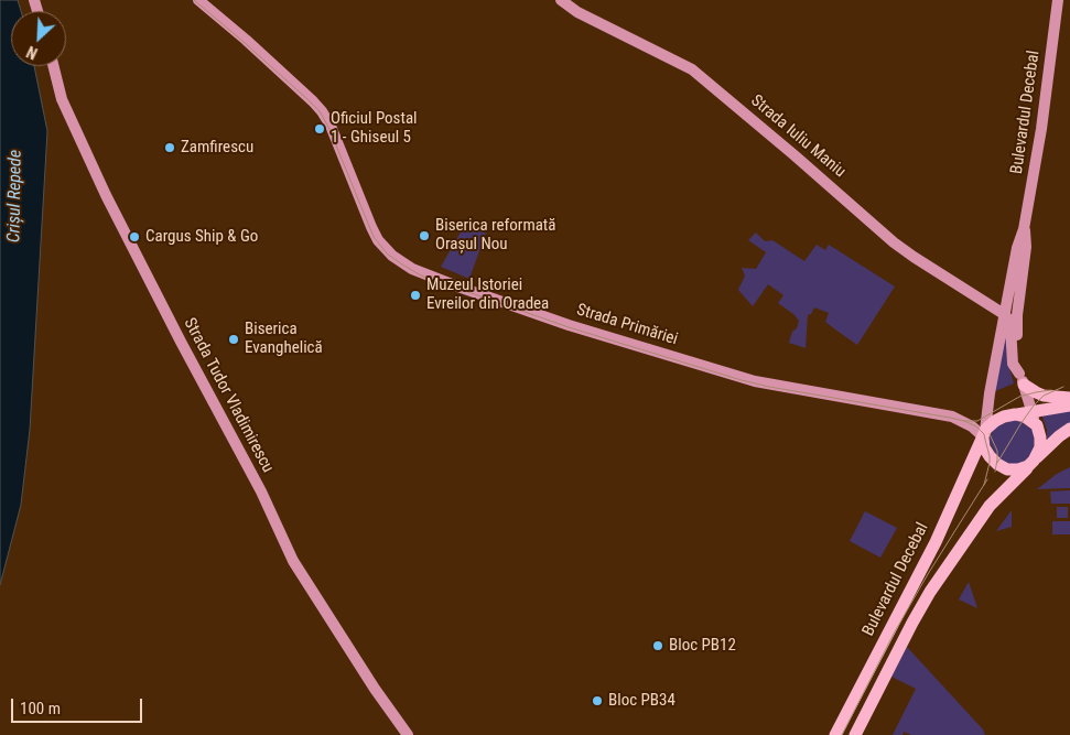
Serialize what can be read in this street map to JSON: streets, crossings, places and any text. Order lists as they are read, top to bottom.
{
  "streets": {
    "main road": ["Bulevardul Decebal"],
    "street": ["Strada Iuliu Maniu", "Strada Primăriei", "Strada Tudor Vladimirescu"]
  },
  "crossings": [
    ["Bulevardul Decebal", "Strada Iuliu Maniu"],
    ["Bulevardul Decebal", "Strada Primăriei"]
  ],
  "water": ["Crișul Repede"],
  "places": [
    "Oficiul Postal 1 - Ghiseul 5",
    "Zamfirescu",
    "Biserica reformată Orașul Nou",
    "Cargus Ship & Go",
    "Muzeul Istoriei Evreilor din Oradea",
    "Biserica Evanghelică",
    "Bloc PB12",
    "Bloc PB34"
  ],
  "scale_bar": "100 m",
  "north": "bottom left"
}
